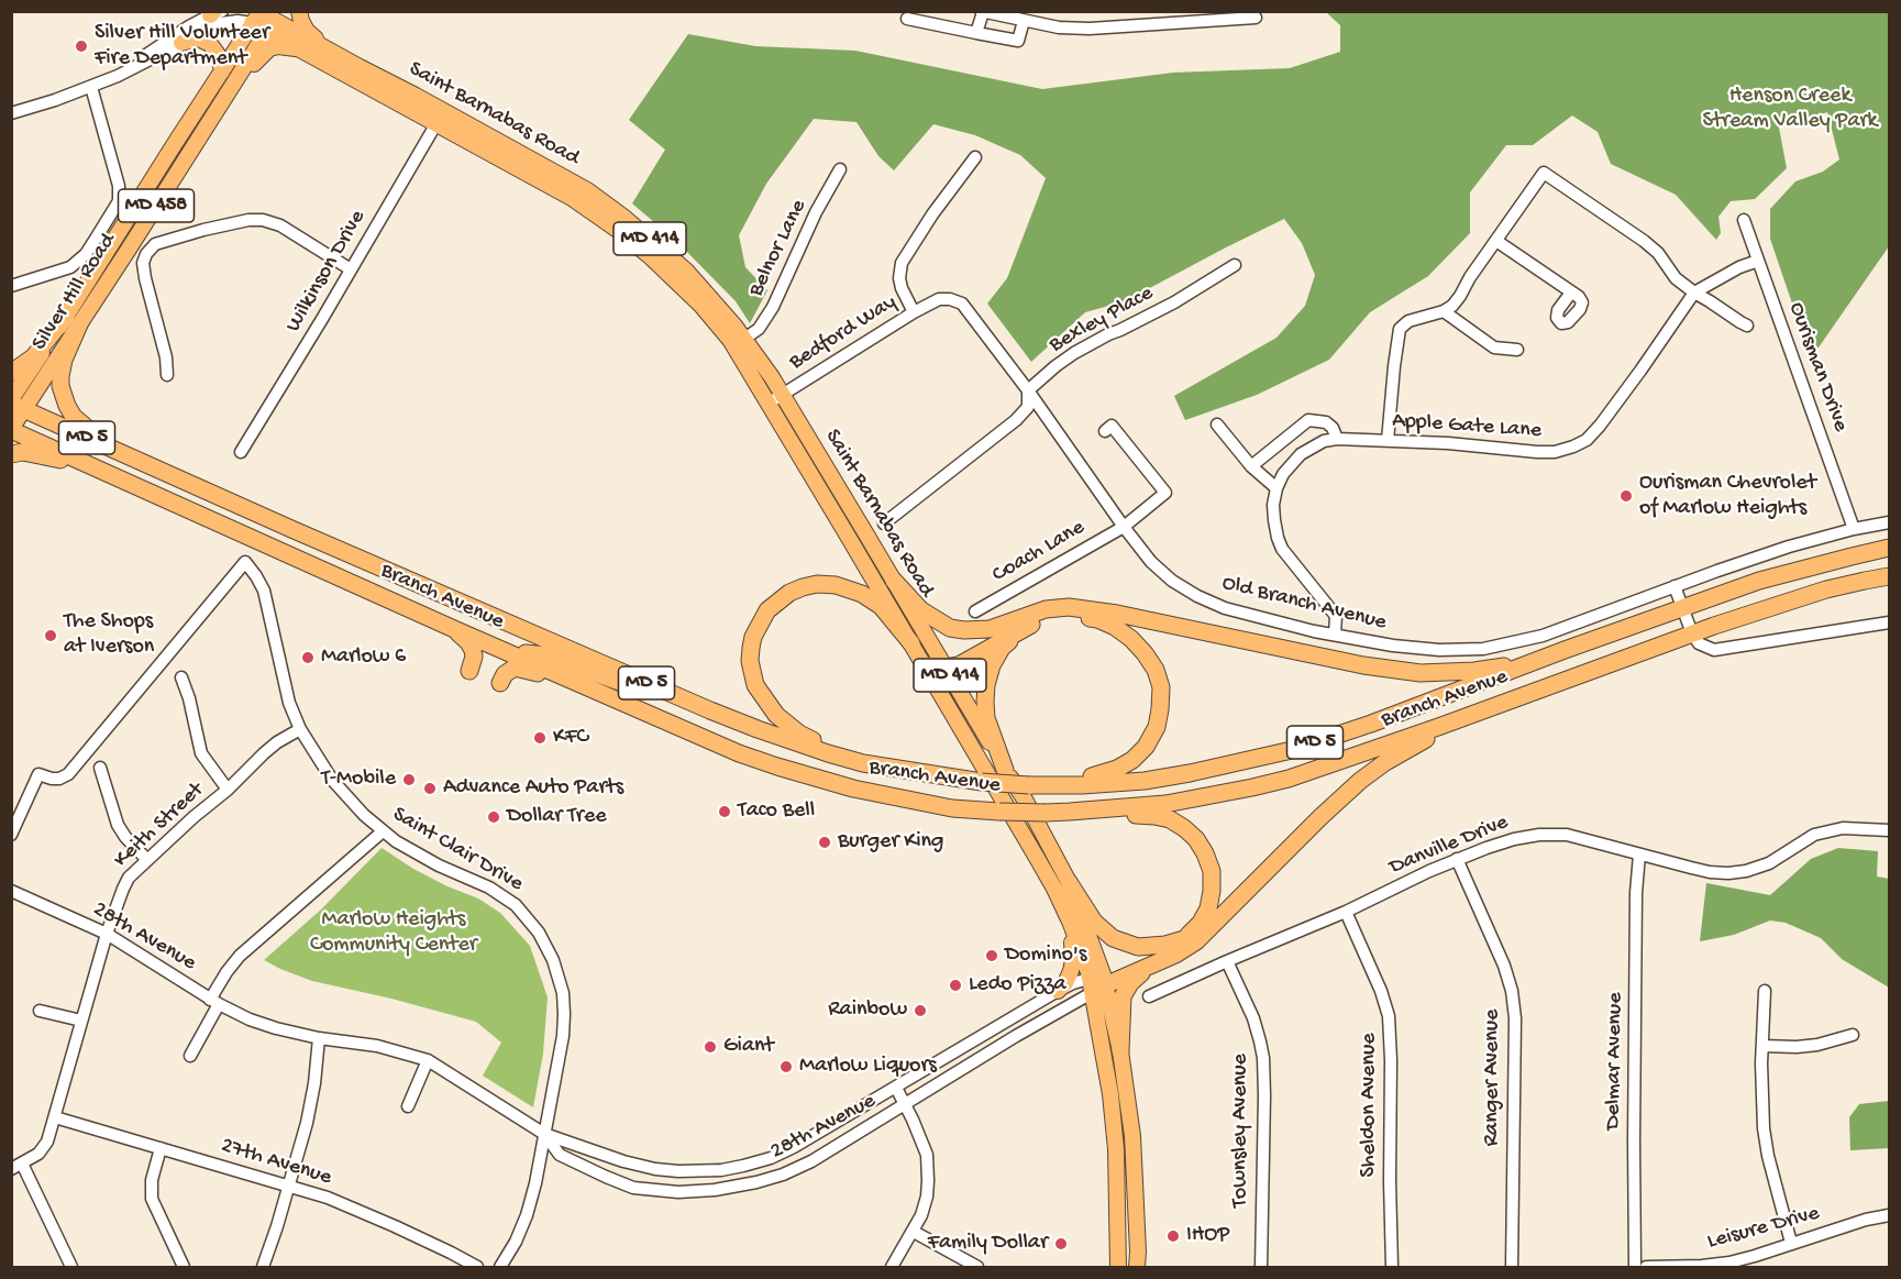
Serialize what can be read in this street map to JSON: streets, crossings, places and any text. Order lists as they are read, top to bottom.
{
  "streets": {
    "highway": ["MD 5", "Branch Avenue"],
    "main road": [
      "Saint Barnabas Road",
      "MD 458",
      "MD 414",
      "Silver Hill Road"
    ],
    "street": [
      "Belnor Lane",
      "Wilkinson Drive",
      "Bexley Place",
      "Bedford Way",
      "Ourisman Drive",
      "Apple Gate Lane",
      "Coach Lane",
      "Old Branch Avenue",
      "Keith Street",
      "Danville Drive",
      "Saint Clair Drive",
      "28th Avenue",
      "Delmar Avenue",
      "Ranger Avenue",
      "Sheldon Avenue",
      "Townsley Avenue",
      "27th Avenue",
      "Leisure Drive"
    ]
  },
  "crossings": [
    ["Saint Barnabas Road", "MD 414"],
    ["Saint Barnabas Road", "Belnor Lane"],
    ["Saint Barnabas Road", "Wilkinson Drive"],
    ["Saint Barnabas Road", "Silver Hill Road"],
    ["Saint Barnabas Road", "Bedford Way"],
    ["Saint Barnabas Road", "28th Avenue"],
    ["MD 414", "Silver Hill Road"],
    ["Silver Hill Road", "Branch Avenue"],
    ["Bexley Place", "Old Branch Avenue"],
    ["Bedford Way", "Old Branch Avenue"],
    ["Ourisman Drive", "Apple Gate Lane"],
    ["Ourisman Drive", "Old Branch Avenue"],
    ["Apple Gate Lane", "Old Branch Avenue"],
    ["Coach Lane", "Old Branch Avenue"],
    ["Keith Street", "Saint Clair Drive"],
    ["Keith Street", "28th Avenue"],
    ["Keith Street", "27th Avenue"],
    ["Danville Drive", "Delmar Avenue"],
    ["Danville Drive", "Ranger Avenue"],
    ["Danville Drive", "Sheldon Avenue"],
    ["Danville Drive", "Townsley Avenue"],
    ["Saint Clair Drive", "28th Avenue"]
  ],
  "parks": ["Henson Creek Stream Valley Park", "Marlow Heights Community Center"],
  "places": [
    "Silver Hill Volunteer Fire Department",
    "Ourisman Chevrolet of Marlow Heights",
    "The Shops at Iverson",
    "Marlow 6",
    "KFC",
    "T-Mobile",
    "Advance Auto Parts",
    "Taco Bell",
    "Dollar Tree",
    "Burger King",
    "Domino's",
    "Ledo Pizza",
    "Rainbow",
    "Giant",
    "Marlow Liquors",
    "IHOP",
    "Family Dollar"
  ]
}
